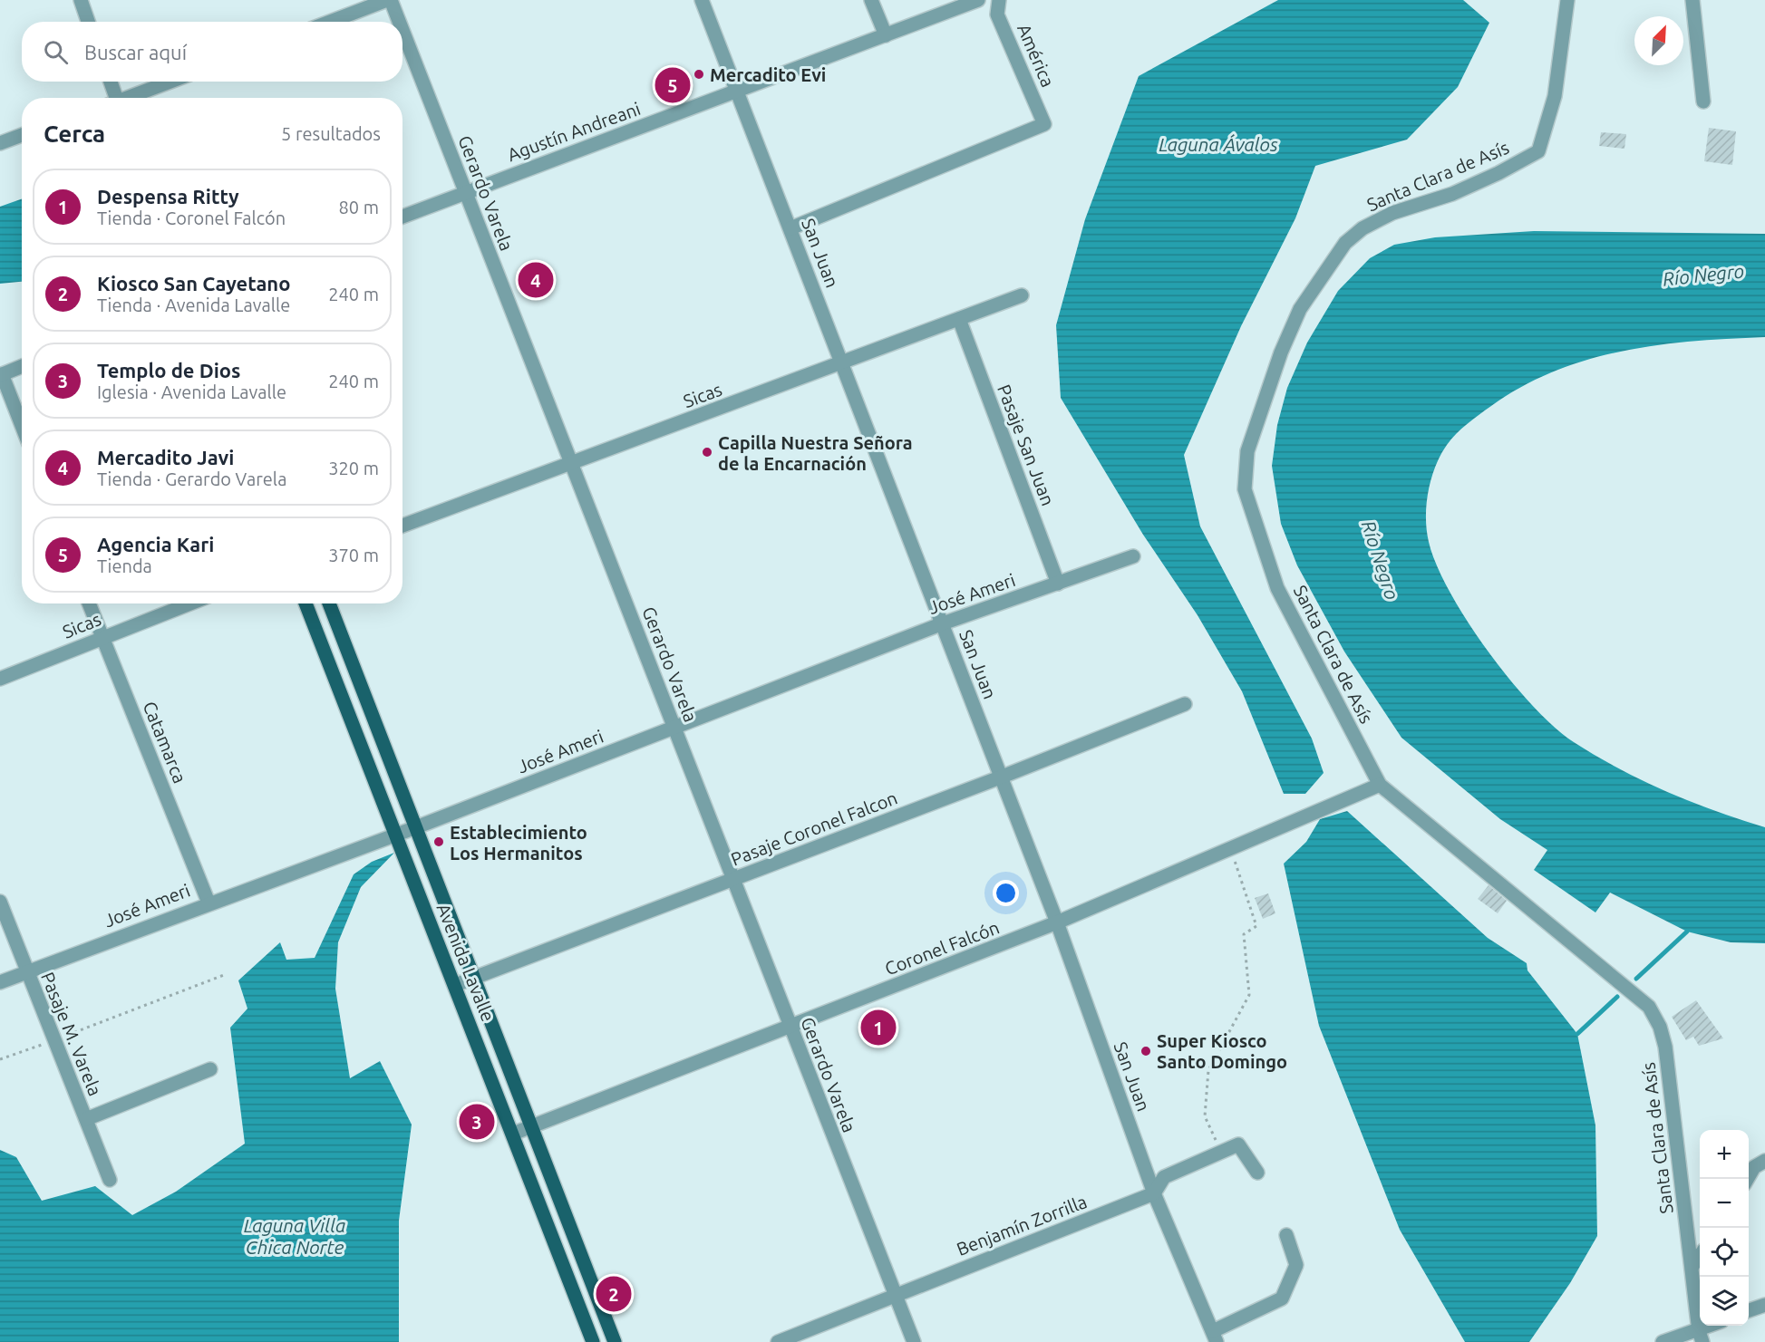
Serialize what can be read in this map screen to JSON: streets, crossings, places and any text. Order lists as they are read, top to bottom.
{
  "streets": {
    "main road": ["Avenida Lavalle"],
    "street": [
      "América",
      "Agustín Andreani",
      "Santa Clara de Asís",
      "Gerardo Varela",
      "San Juan",
      "Sicas",
      "Pasaje San Juan",
      "José Ameri",
      "Catamarca",
      "Pasaje Coronel Falcon",
      "Coronel Falcón",
      "Pasaje M. Varela",
      "Benjamín Zorrilla"
    ]
  },
  "crossings": [
    ["América", "San Juan"],
    ["Agustín Andreani", "Gerardo Varela"],
    ["Agustín Andreani", "San Juan"],
    ["Santa Clara de Asís", "Coronel Falcón"],
    ["Gerardo Varela", "Sicas"],
    ["Gerardo Varela", "José Ameri"],
    ["Gerardo Varela", "Pasaje Coronel Falcon"],
    ["Gerardo Varela", "Coronel Falcón"],
    ["Gerardo Varela", "Benjamín Zorrilla"],
    ["San Juan", "Sicas"],
    ["San Juan", "José Ameri"],
    ["San Juan", "Pasaje Coronel Falcon"],
    ["San Juan", "Coronel Falcón"],
    ["San Juan", "Benjamín Zorrilla"],
    ["Sicas", "Pasaje San Juan"],
    ["Sicas", "Catamarca"],
    ["Pasaje San Juan", "José Ameri"],
    ["José Ameri", "Catamarca"],
    ["José Ameri", "Avenida Lavalle"],
    ["José Ameri", "Pasaje M. Varela"],
    ["Pasaje Coronel Falcon", "Avenida Lavalle"],
    ["Coronel Falcón", "Avenida Lavalle"]
  ],
  "water": ["Laguna Ávalos", "Río Negro", "Laguna Villa Chica Norte"],
  "places": [
    "Mercadito Evi",
    "Capilla Nuestra Señora de la Encarnación",
    "Establecimiento Los Hermanitos",
    "Super Kiosco Santo Domingo"
  ],
  "north": "top right",
  "page": {
    "search": "Buscar aquí",
    "pins": [
      "5",
      "4",
      "1",
      "3",
      "2"
    ],
    "heading": ["Cerca", "5 resultados"],
    "list": [
      {
        "mark": "1",
        "name": "Despensa Ritty",
        "note": "Tienda · Coronel Falcón",
        "value": "80 m"
      },
      {
        "mark": "2",
        "name": "Kiosco San Cayetano",
        "note": "Tienda · Avenida Lavalle",
        "value": "240 m"
      },
      {
        "mark": "3",
        "name": "Templo de Dios",
        "note": "Iglesia · Avenida Lavalle",
        "value": "240 m"
      },
      {
        "mark": "4",
        "name": "Mercadito Javi",
        "note": "Tienda · Gerardo Varela",
        "value": "320 m"
      },
      {
        "mark": "5",
        "name": "Agencia Kari",
        "note": "Tienda",
        "value": "370 m"
      }
    ],
    "map_buttons": ["+", "−"]
  }
}
